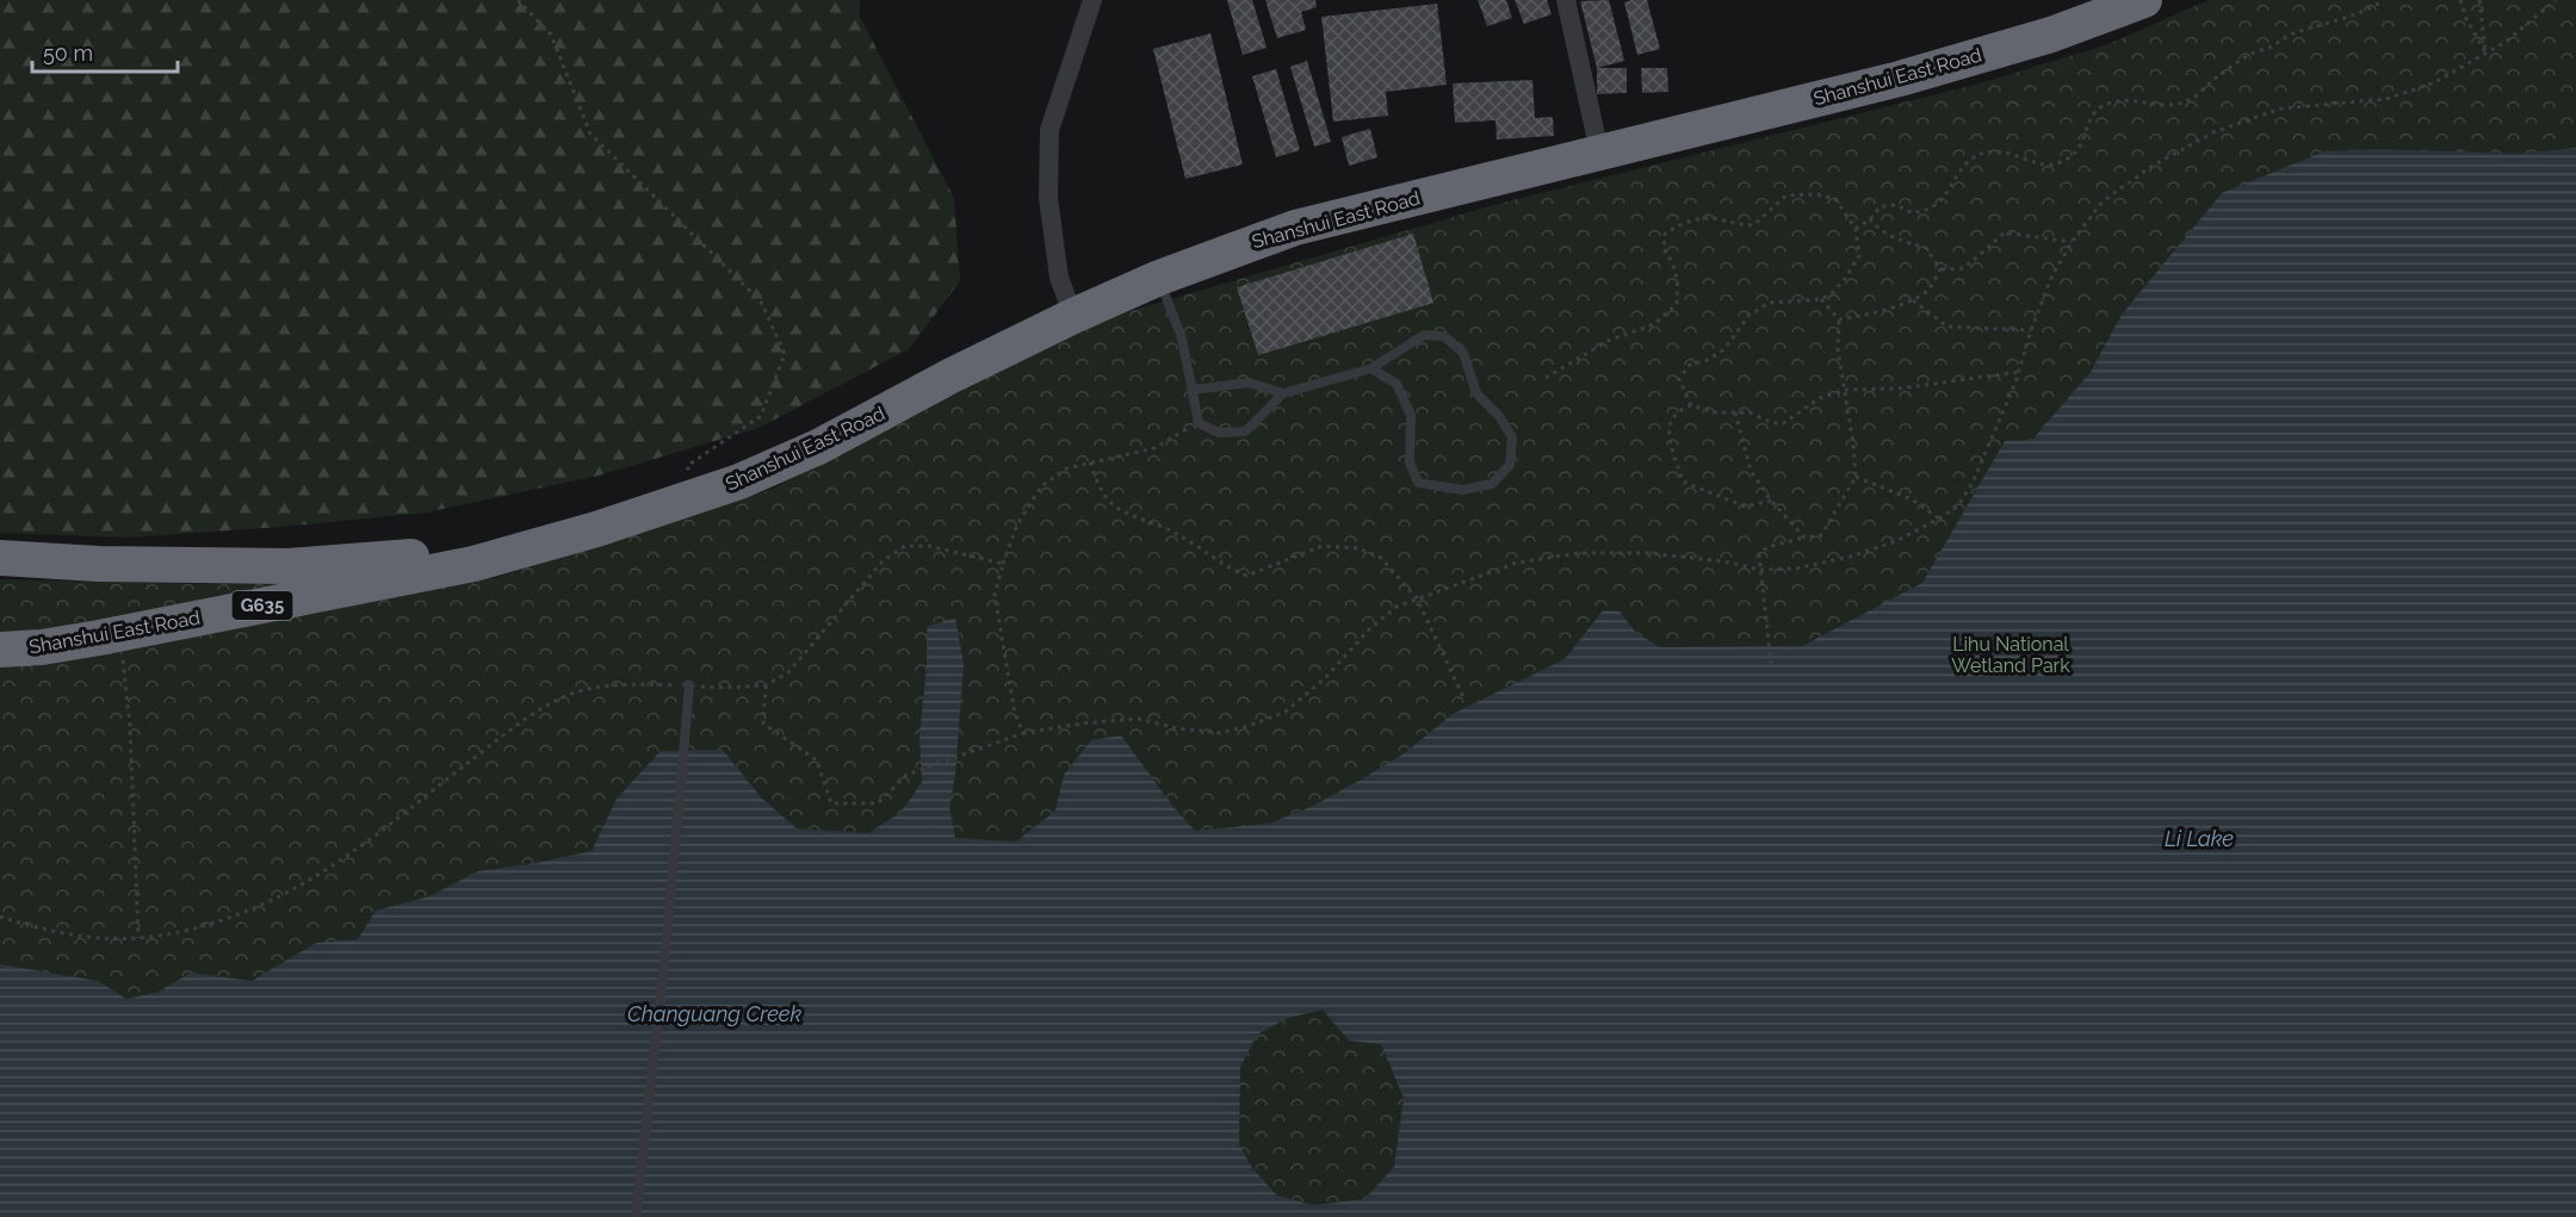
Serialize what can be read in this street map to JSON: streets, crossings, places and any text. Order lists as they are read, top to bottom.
{
  "streets": {
    "highway": ["Shanshui East Road", "G635"]
  },
  "water": ["Li Lake", "Changuang Creek"],
  "parks": ["Lihu National Wetland Park"],
  "scale_bar": "50 m"
}
